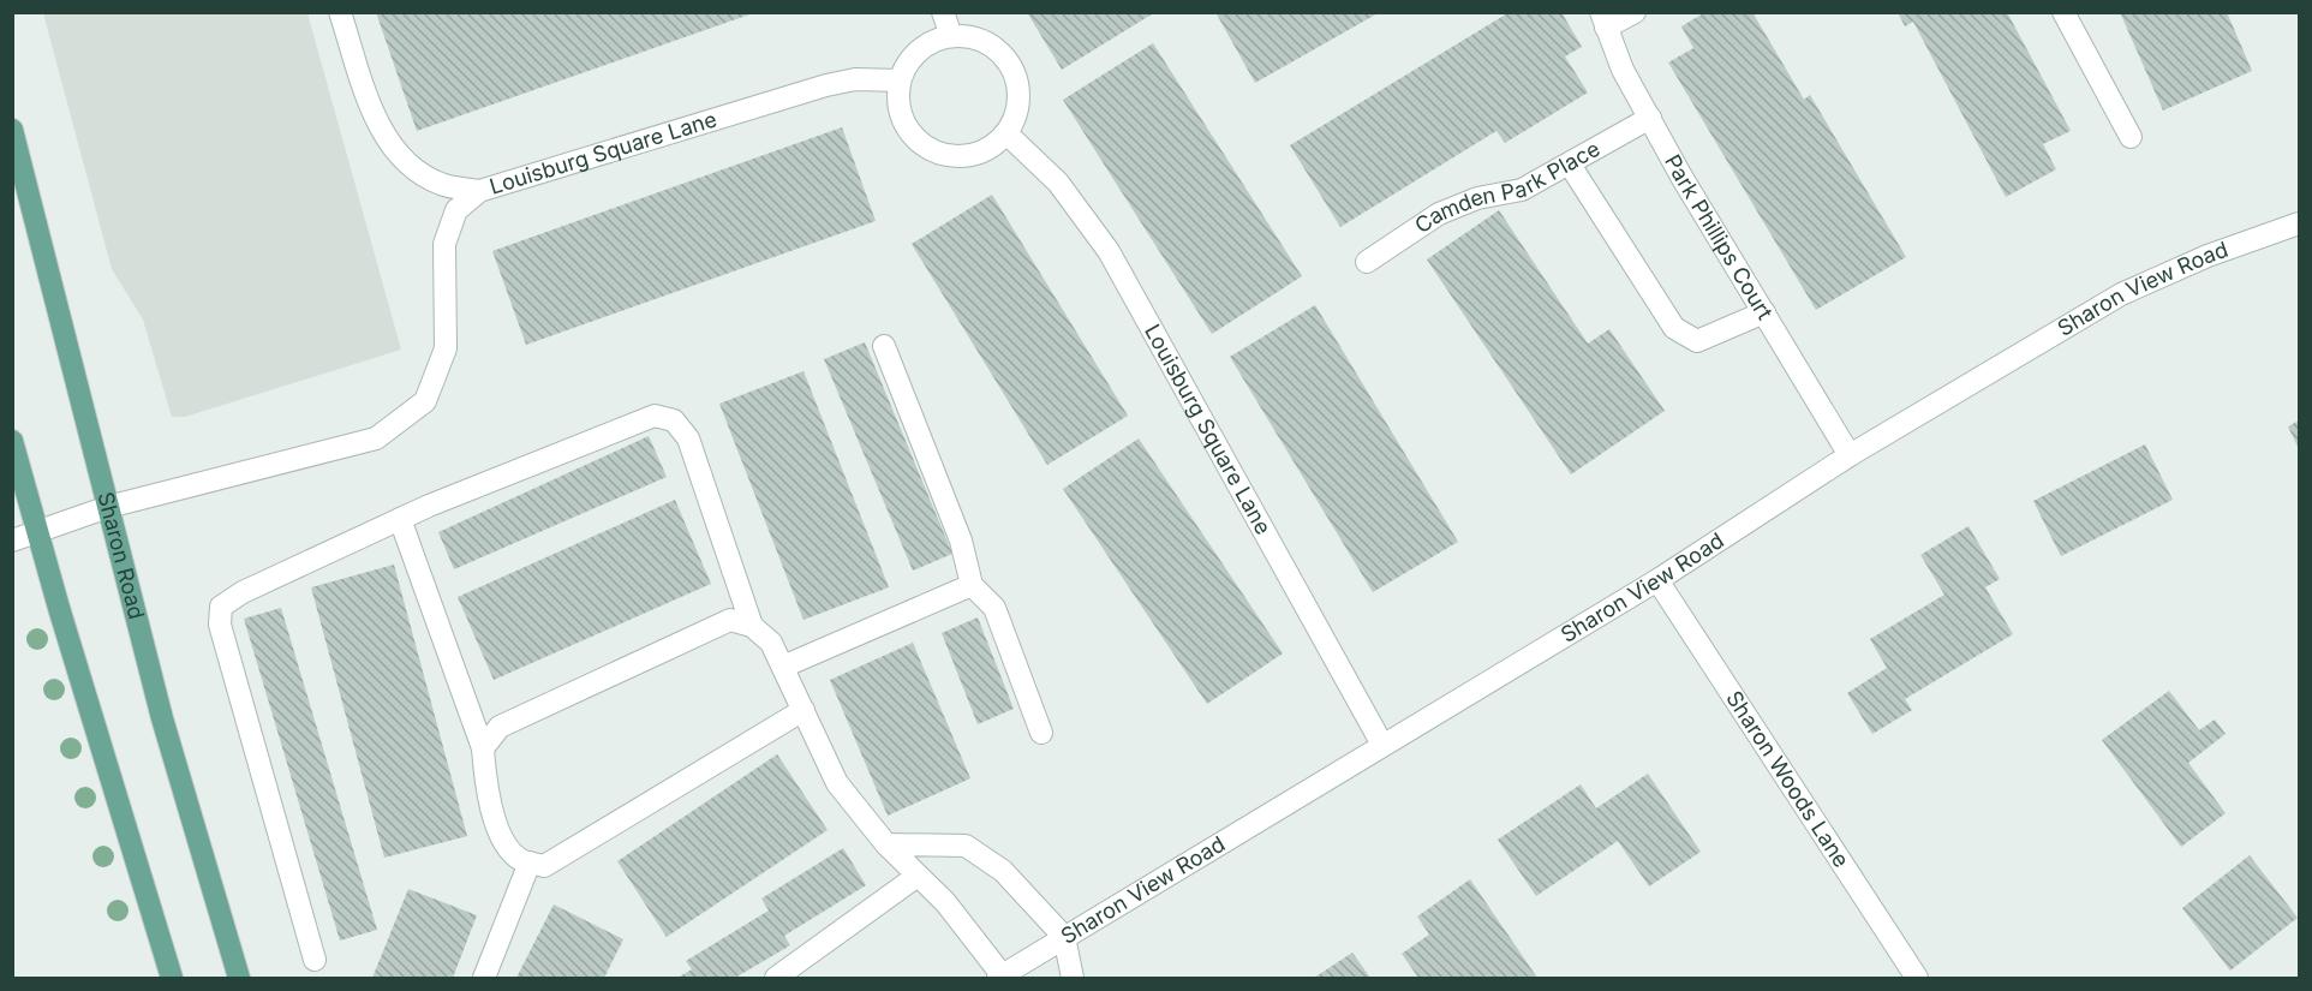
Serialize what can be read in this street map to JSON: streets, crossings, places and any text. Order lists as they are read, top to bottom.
{
  "streets": {
    "main road": ["Sharon Road"],
    "street": [
      "Louisburg Square Lane",
      "Camden Park Place",
      "Park Phillips Court",
      "Sharon View Road",
      "Sharon Woods Lane"
    ]
  },
  "crossings": [
    ["Louisburg Square Lane", "Sharon View Road"],
    ["Louisburg Square Lane", "Sharon Road"],
    ["Camden Park Place", "Park Phillips Court"],
    ["Park Phillips Court", "Sharon View Road"],
    ["Sharon View Road", "Sharon Woods Lane"]
  ]
}
